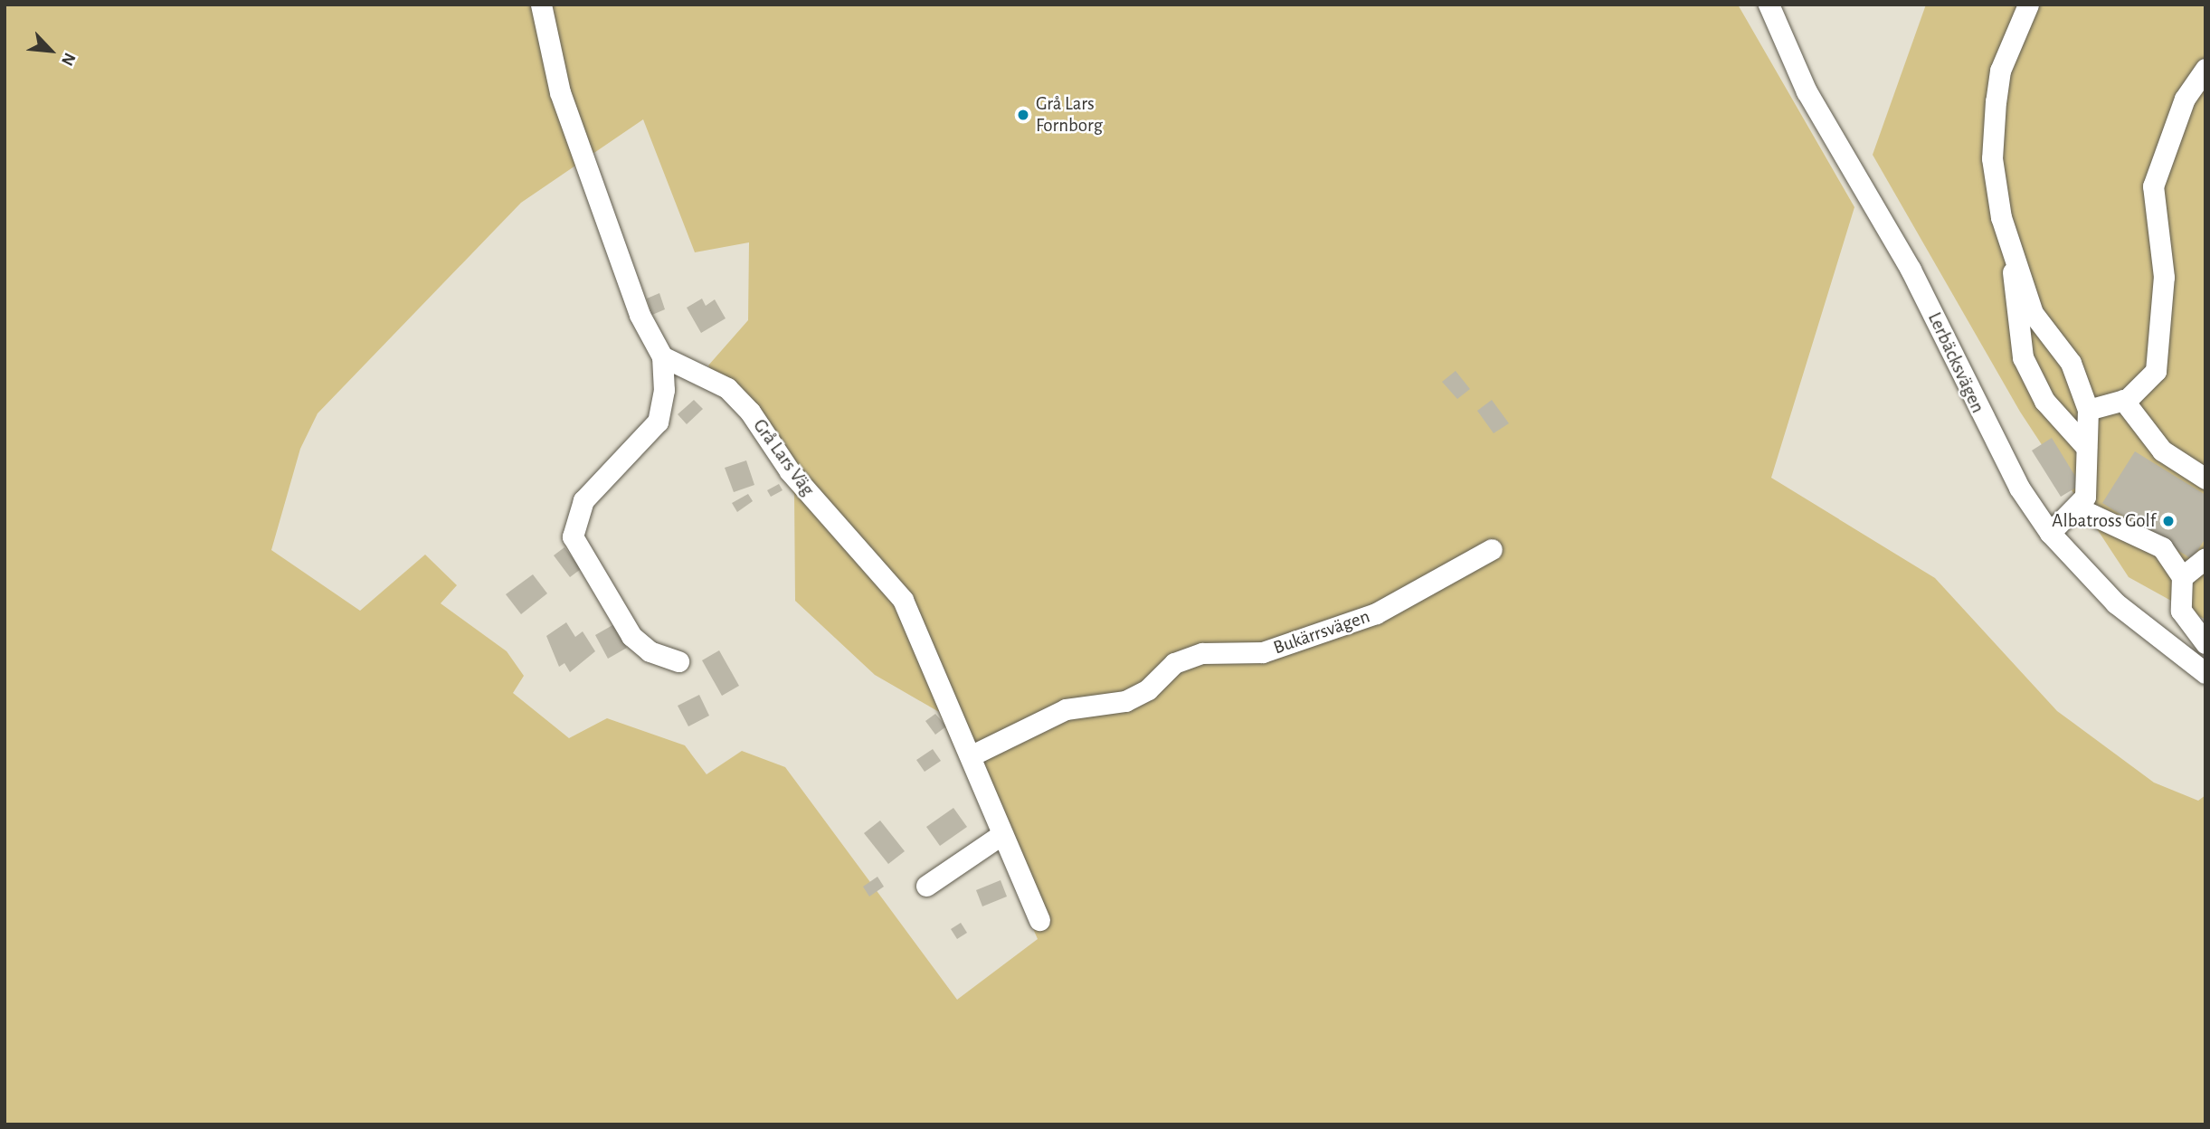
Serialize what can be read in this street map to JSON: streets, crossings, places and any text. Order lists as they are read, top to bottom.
{
  "streets": {
    "street": ["Lerbäcksvägen", "Grå Lars Väg", "Bukärrsvägen"]
  },
  "crossings": [
    ["Grå Lars Väg", "Bukärrsvägen"]
  ],
  "places": ["Grå Lars Fornborg", "Albatross Golf"],
  "north": "bottom right"
}
